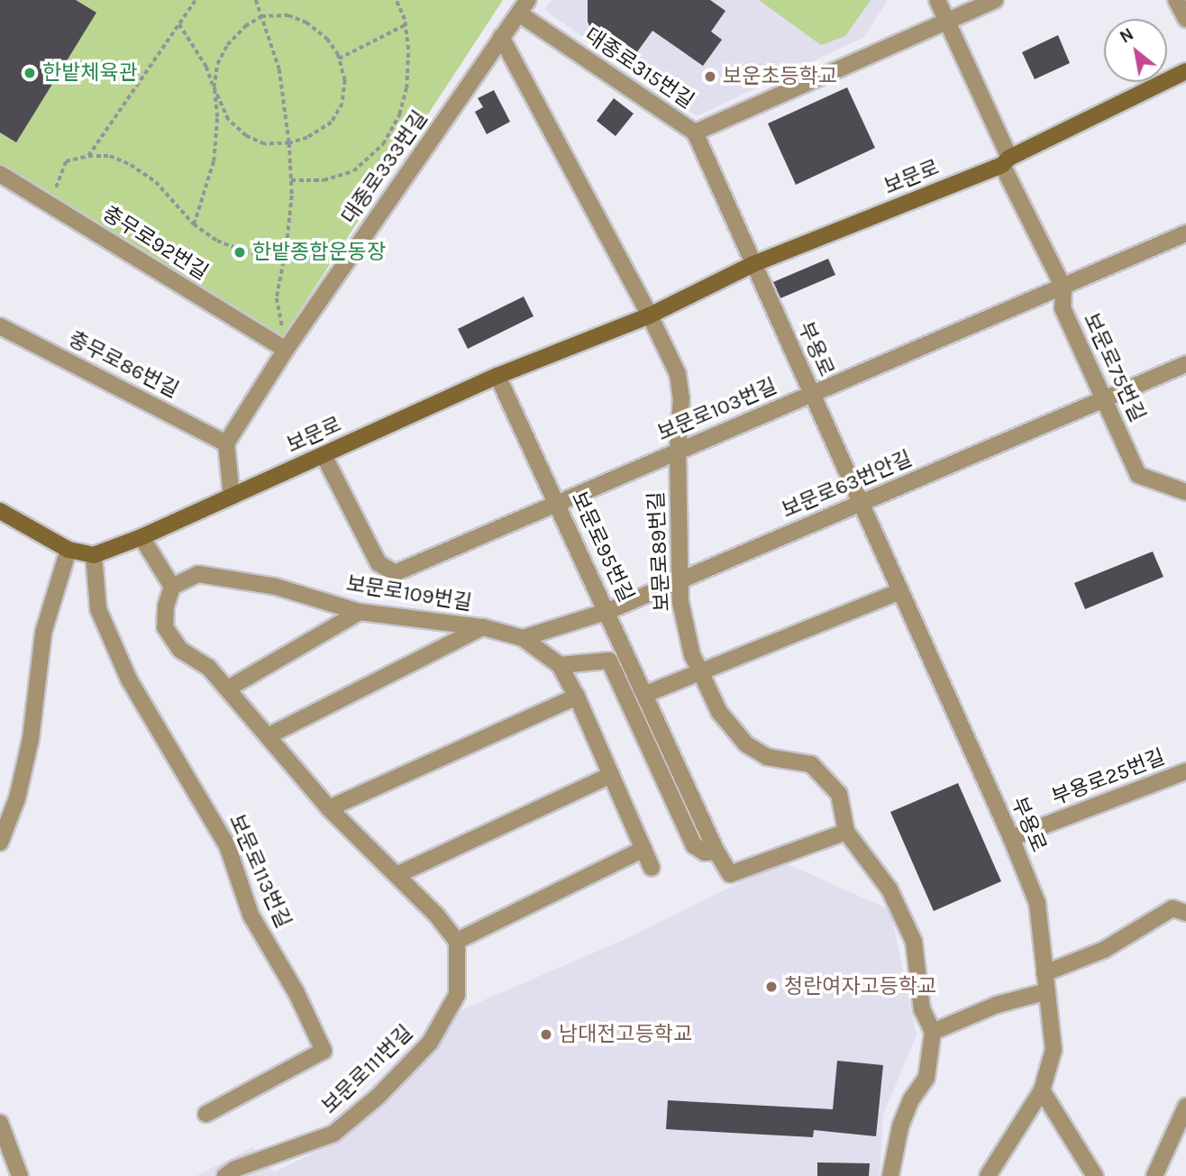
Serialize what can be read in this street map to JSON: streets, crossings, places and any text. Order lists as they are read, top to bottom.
{
  "streets": {
    "main road": ["보문로"],
    "street": [
      "대종로315번길",
      "대종로333번길",
      "충무로92번길",
      "부용로",
      "충무로86번길",
      "보문로75번길",
      "보문로103번길",
      "보문로63번안길",
      "보문로95번길",
      "보문로89번길",
      "보문로109번길",
      "부용로25번길",
      "보문로113번길",
      "보문로111번길"
    ]
  },
  "crossings": [
    ["대종로315번길", "대종로333번길"],
    ["대종로315번길", "부용로"],
    ["대종로315번길", "보문로75번길"],
    ["대종로333번길", "충무로92번길"],
    ["대종로333번길", "충무로86번길"],
    ["보문로", "부용로"],
    ["보문로", "보문로75번길"],
    ["보문로", "보문로103번길"],
    ["보문로", "보문로95번길"],
    ["보문로", "보문로89번길"],
    ["보문로", "보문로113번길"],
    ["부용로", "보문로103번길"],
    ["부용로", "보문로63번안길"],
    ["부용로", "부용로25번길"],
    ["보문로75번길", "보문로103번길"],
    ["보문로75번길", "보문로63번안길"],
    ["보문로103번길", "보문로95번길"],
    ["보문로103번길", "보문로89번길"],
    ["보문로63번안길", "보문로95번길"],
    ["보문로63번안길", "보문로89번길"],
    ["보문로63번안길", "보문로109번길"],
    ["보문로95번길", "보문로89번길"]
  ],
  "places": [
    "한밭체육관",
    "보운초등학교",
    "한밭종합운동장",
    "청란여자고등학교",
    "남대전고등학교"
  ],
  "north": "top left"
}
